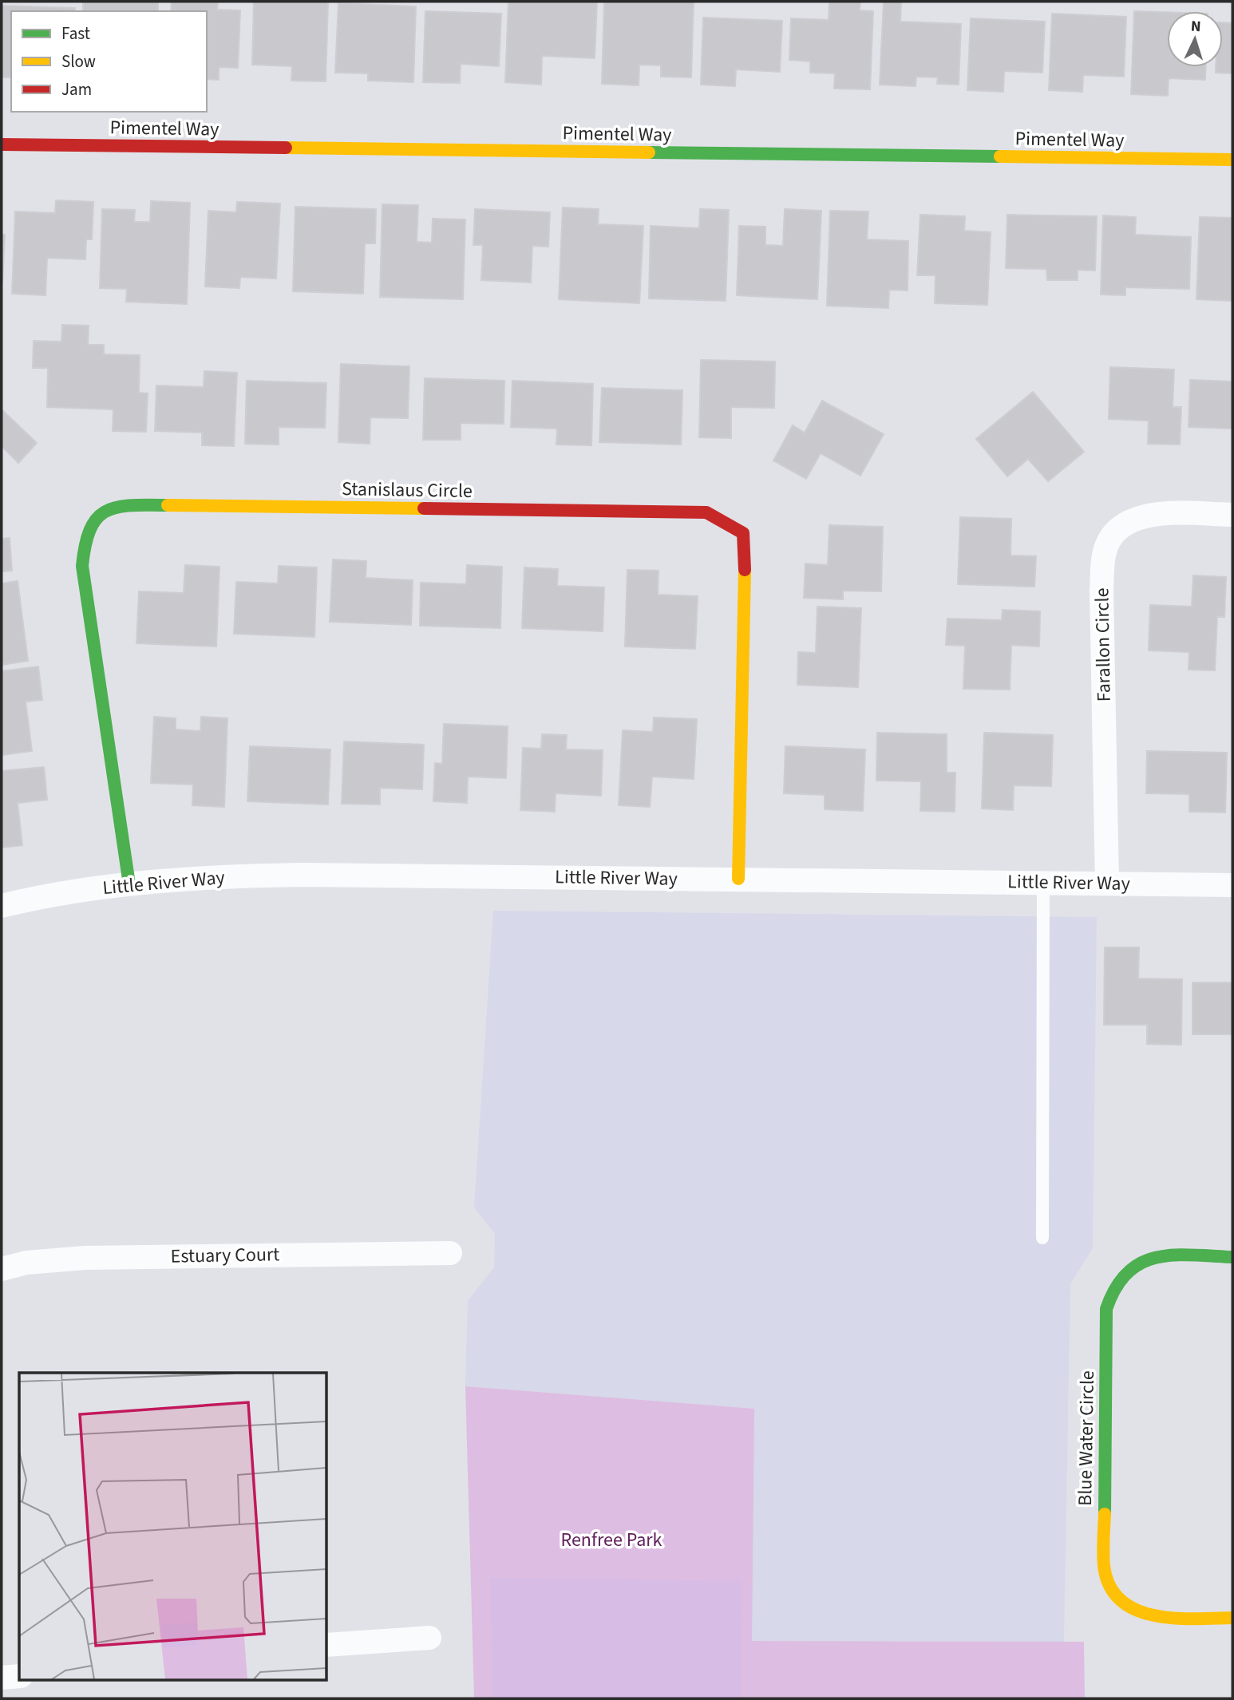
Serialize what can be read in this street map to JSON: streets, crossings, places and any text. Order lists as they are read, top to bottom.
{
  "streets": {
    "street": [
      "Pimentel Way",
      "Stanislaus Circle",
      "Farallon Circle",
      "Little River Way",
      "Estuary Court",
      "Blue Water Circle"
    ]
  },
  "crossings": [
    ["Stanislaus Circle", "Little River Way"],
    ["Farallon Circle", "Little River Way"]
  ],
  "parks": ["Renfree Park"],
  "legend": ["Fast", "Slow", "Jam"],
  "north": "top"
}
